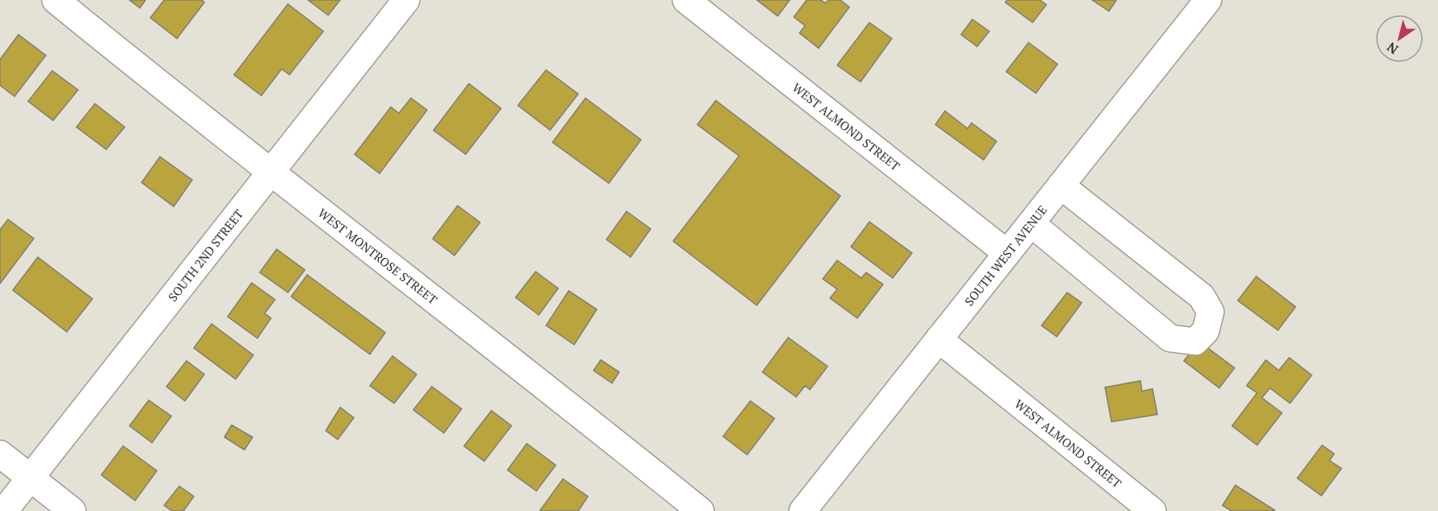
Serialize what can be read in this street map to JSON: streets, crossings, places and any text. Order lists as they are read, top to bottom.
{
  "streets": {
    "street": [
      "WEST ALMOND STREET",
      "WEST MONTROSE STREET",
      "SOUTH WEST AVENUE",
      "SOUTH 2ND STREET"
    ]
  },
  "crossings": [
    ["WEST ALMOND STREET", "SOUTH WEST AVENUE"],
    ["WEST MONTROSE STREET", "SOUTH 2ND STREET"]
  ],
  "north": "bottom left"
}
